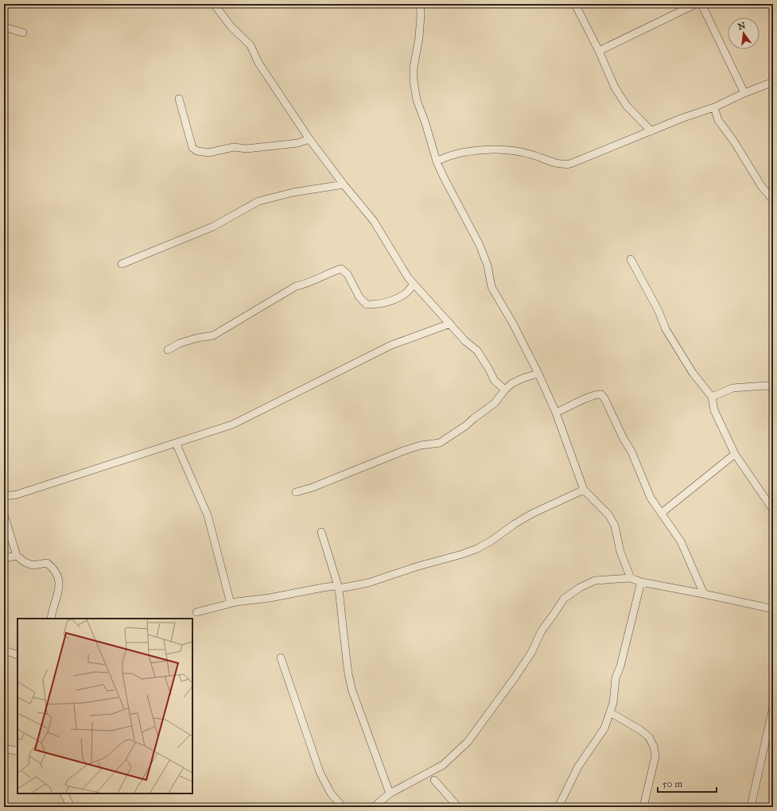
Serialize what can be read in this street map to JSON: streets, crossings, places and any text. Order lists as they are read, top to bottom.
{
  "scale_bar": "50 m",
  "north": "top"
}
